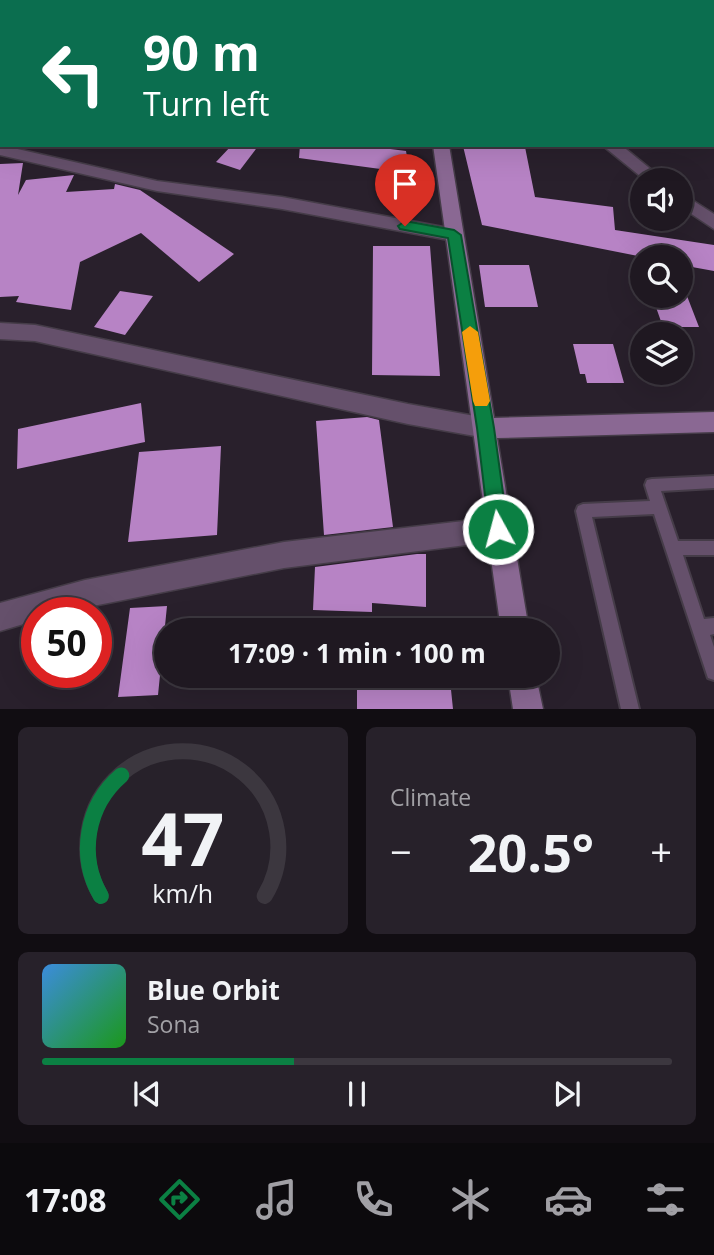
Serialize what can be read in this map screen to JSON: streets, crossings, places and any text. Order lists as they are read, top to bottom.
{
  "page": {
    "turn": ["90 m", "Turn left"],
    "limit": "50",
    "trip": "17:09 · 1 min · 100 m",
    "tile": "Climate",
    "heat": ["−", "20.5°", "+"],
    "song": ["Blue Orbit", "Sona"],
    "tabs": "17:08",
    "gauge": ["47", "km/h"]
  }
}
